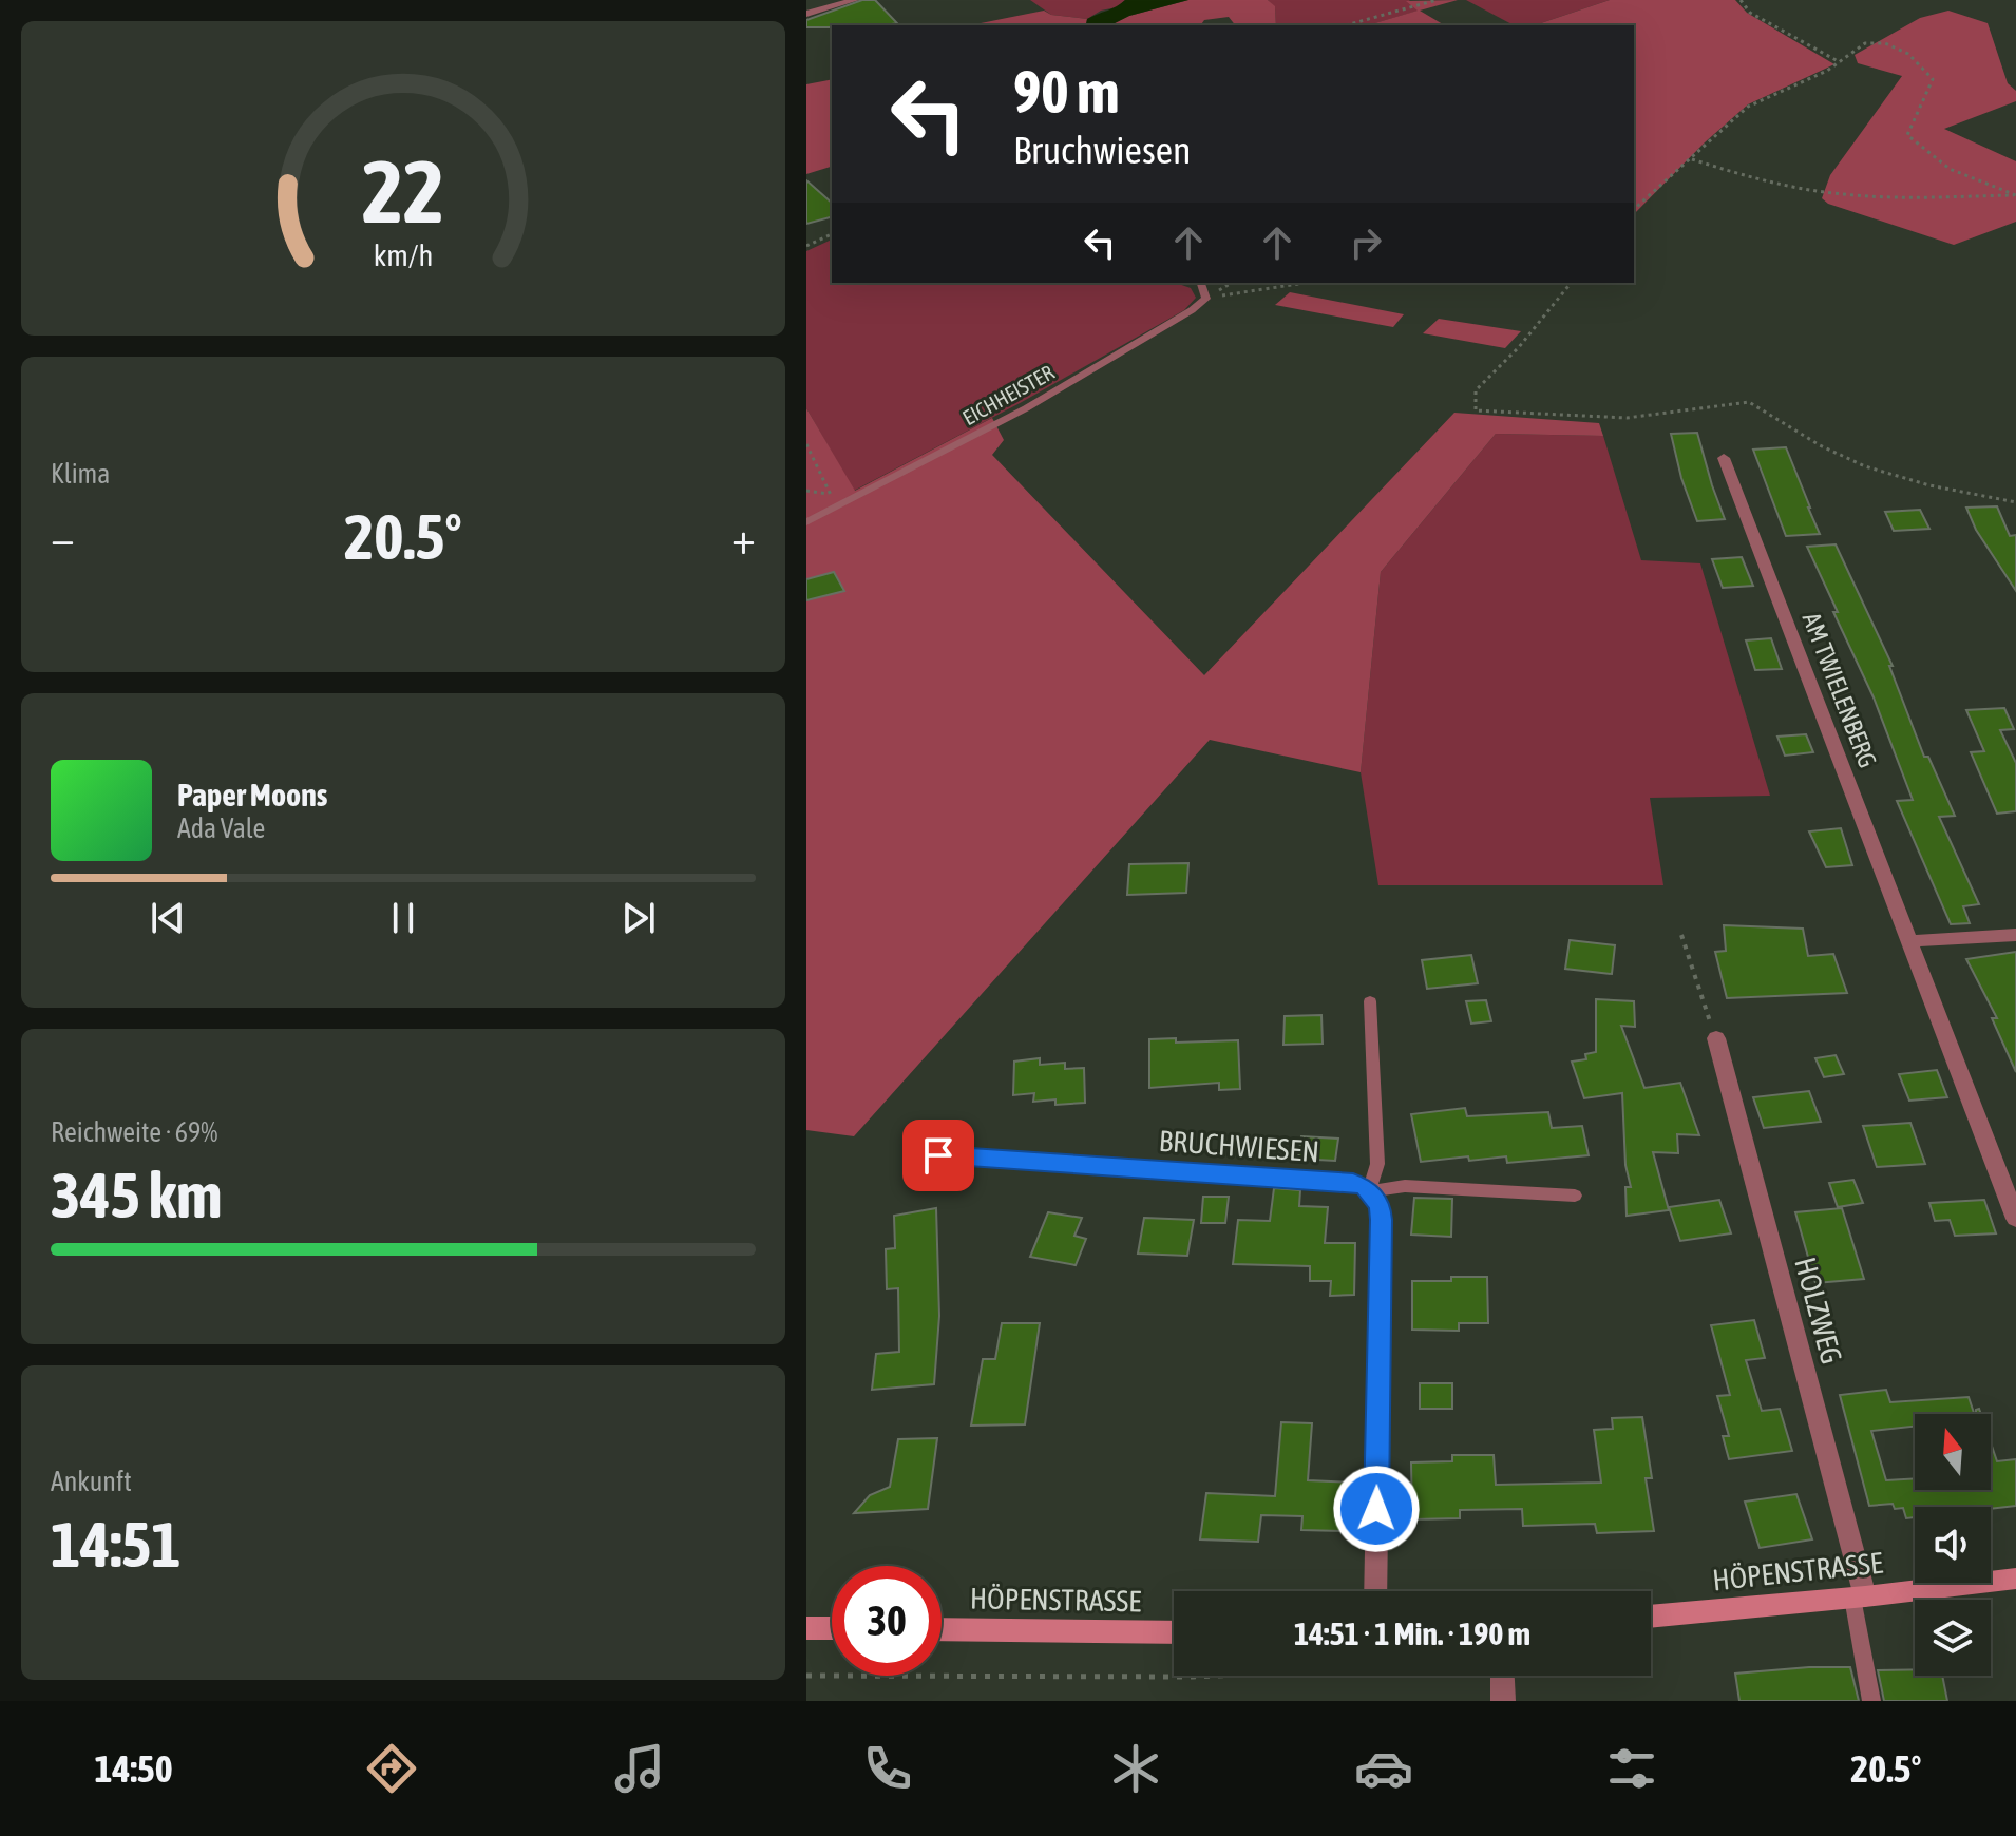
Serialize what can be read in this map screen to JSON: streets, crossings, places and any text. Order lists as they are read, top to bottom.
{
  "streets": {
    "main road": ["HÖPENSTRASSE"],
    "street": ["AM TWIELENBERG", "BRUCHWIESEN", "HOLZWEG"],
    "lane": ["EICHHEISTER"]
  },
  "crossings": [
    ["HOLZWEG", "HÖPENSTRASSE"]
  ],
  "north": "top",
  "page": {
    "turn": ["90 m", "Bruchwiesen"],
    "tile": [
      "Klima",
      ["Reichweite · 69%", "345 km"],
      ["Ankunft", "14:51"]
    ],
    "heat": ["−", "20.5°", "+"],
    "song": ["Paper Moons", "Ada Vale"],
    "limit": "30",
    "trip": "14:51 · 1 Min. · 190 m",
    "tabs": ["14:50", "20.5°"],
    "gauge": ["22", "km/h"]
  }
}
